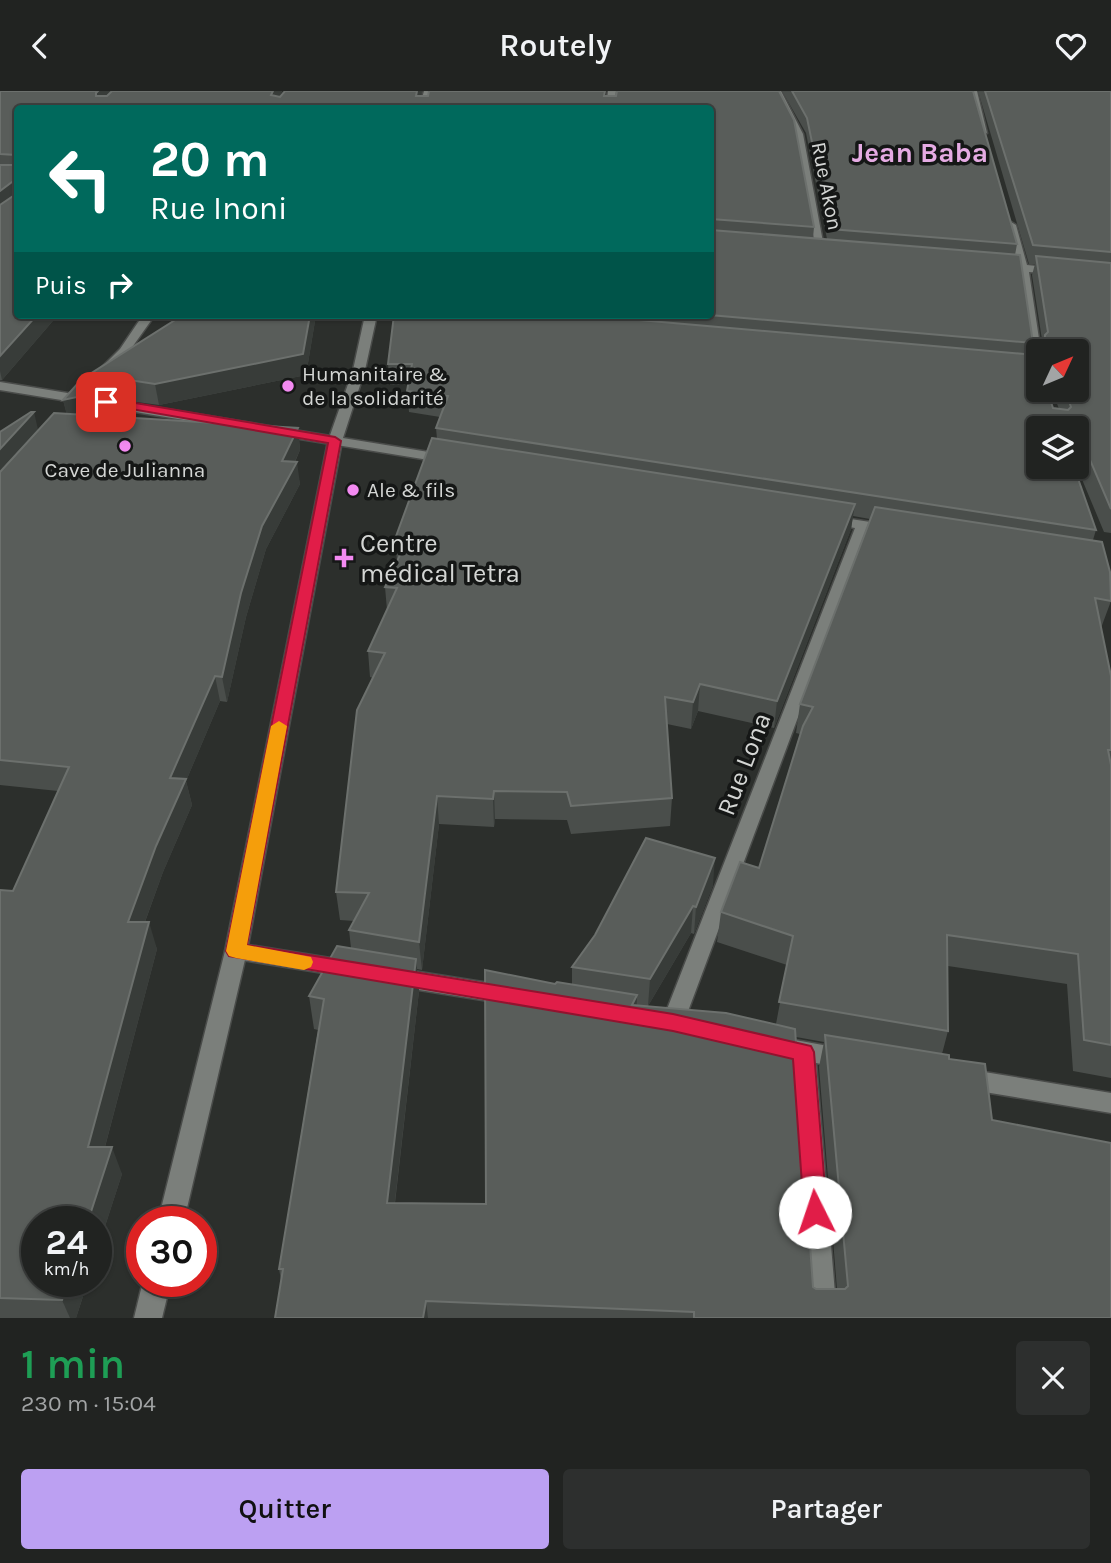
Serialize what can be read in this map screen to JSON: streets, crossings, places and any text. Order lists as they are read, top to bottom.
{
  "streets": {
    "street": ["Rue Akon", "Rue Lona"]
  },
  "districts": ["Jean Baba"],
  "places": {
    "other": ["Humanitaire & de la solidarité", "Cave de Julianna", "Ale & fils"],
    "health": ["Centre médical Tetra"]
  },
  "north": "top right",
  "page": {
    "header": "Routely",
    "turn": ["20 m", "Rue Inoni"],
    "then": "Puis",
    "speed": "24 km/h",
    "limit": "30",
    "heading": ["1 min", "230 m · 15:04"],
    "buttons": ["Quitter", "Partager"]
  }
}
